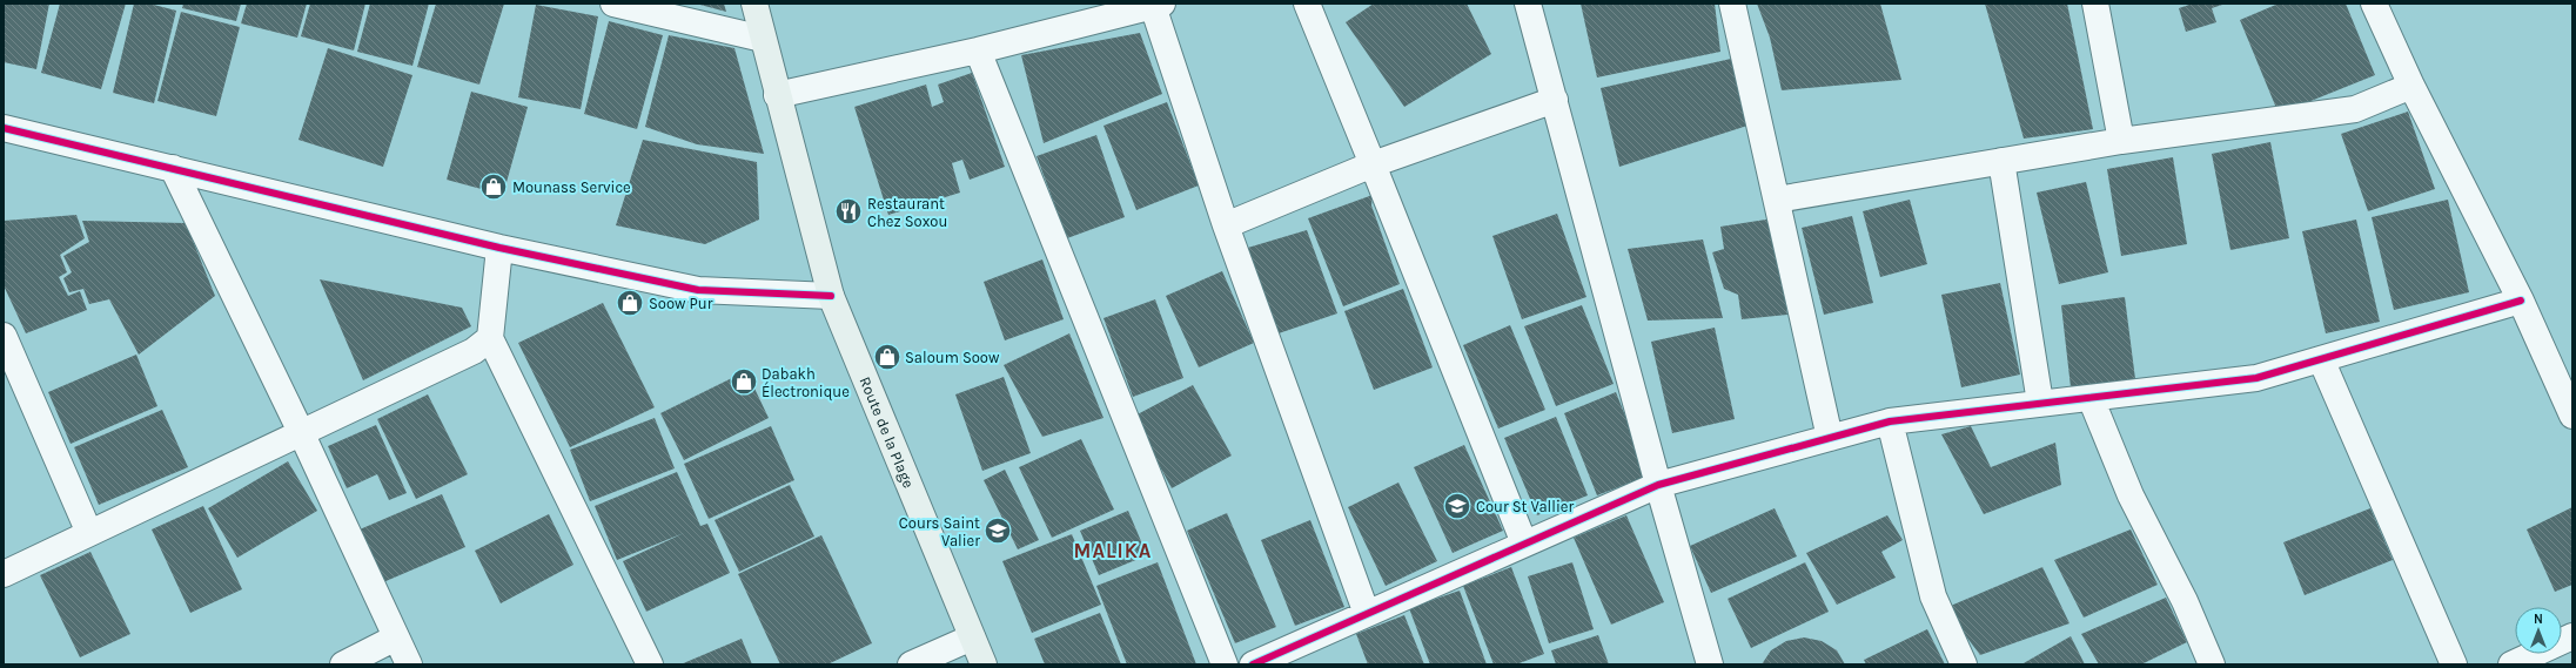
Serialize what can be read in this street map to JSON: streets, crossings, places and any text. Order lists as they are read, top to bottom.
{
  "streets": {
    "main road": ["Route de la Plage"]
  },
  "districts": ["MALIKA"],
  "places": {
    "shop": [
      "Mounass Service",
      "Soow Pur",
      "Saloum Soow",
      "Dabakh Électronique"
    ],
    "restaurant": ["Restaurant Chez Soxou"],
    "school or university": ["Cour St Vallier", "Cours Saint Valier"]
  },
  "north": "top"
}
